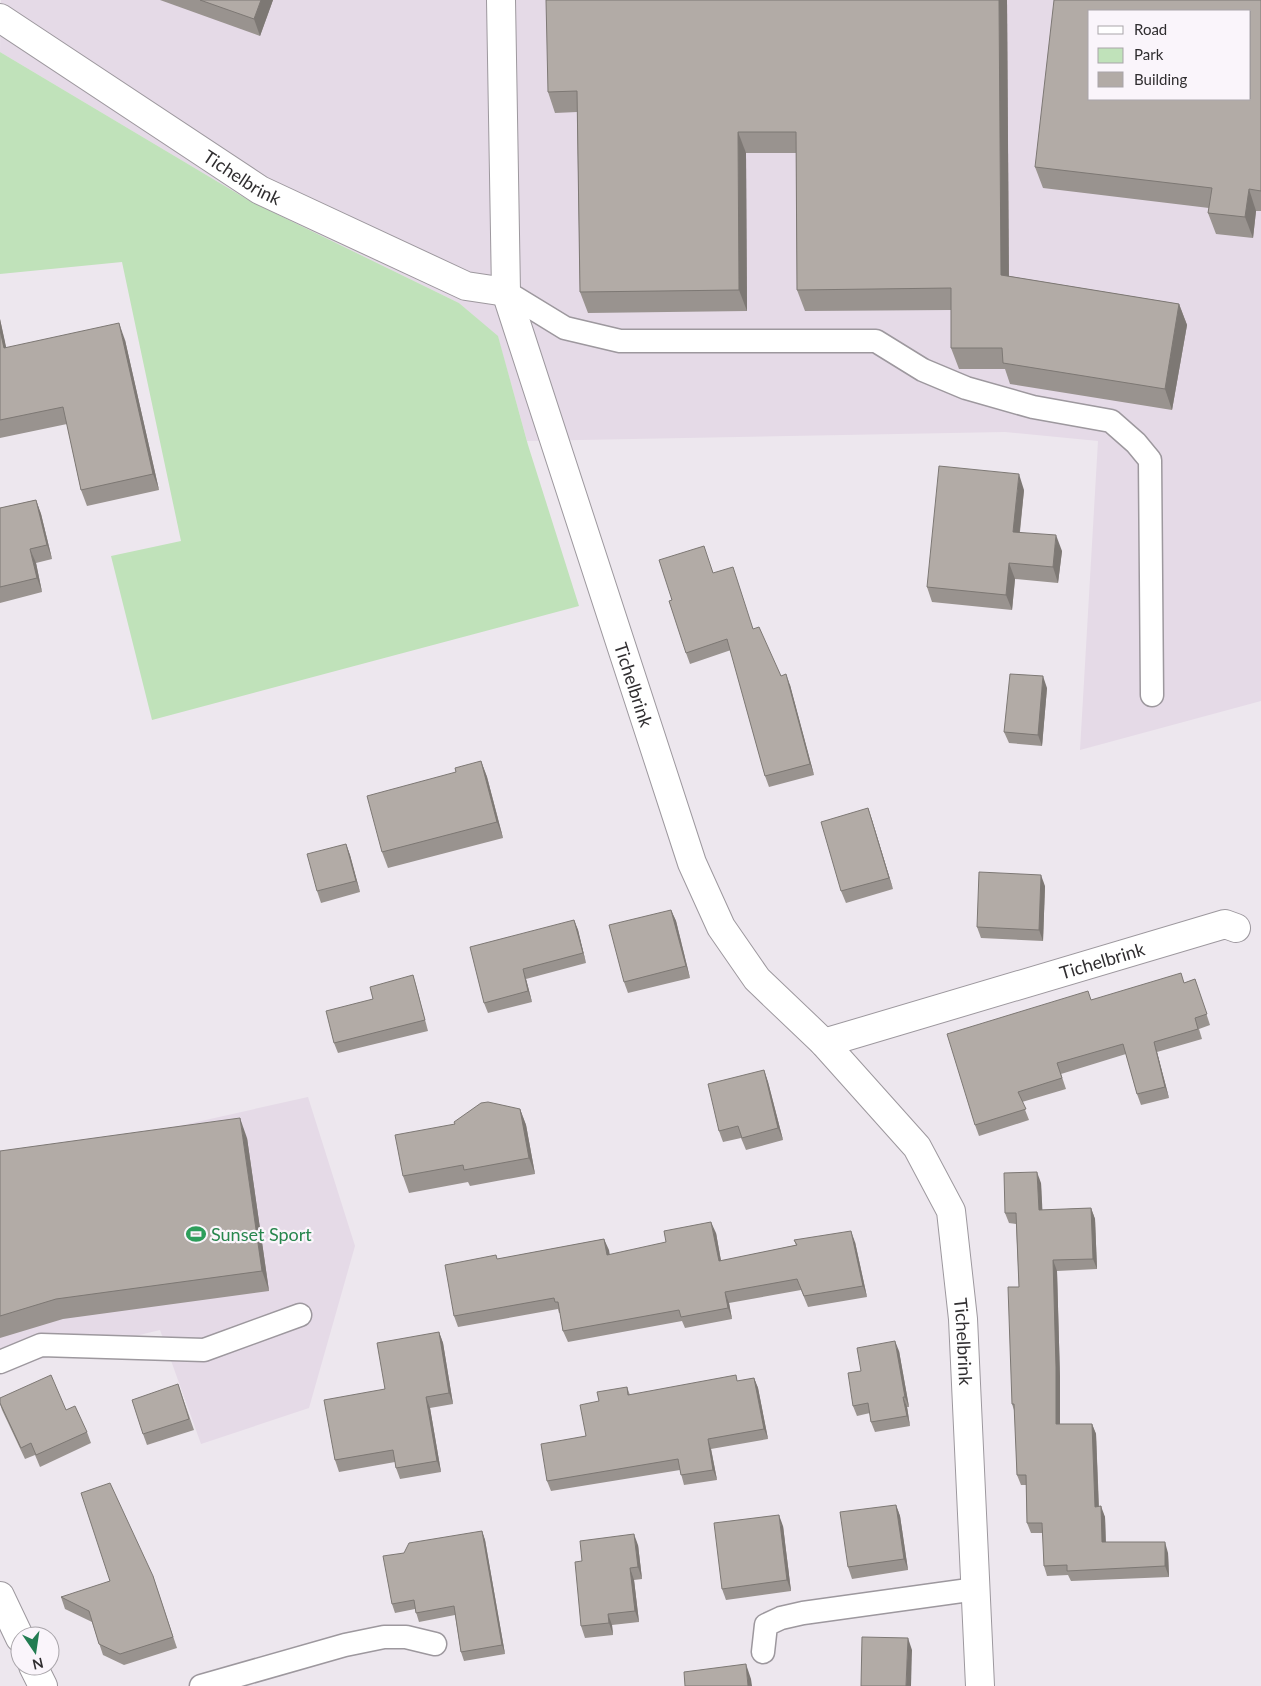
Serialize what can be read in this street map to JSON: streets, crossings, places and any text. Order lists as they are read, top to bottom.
{
  "streets": {
    "street": ["Tichelbrink"]
  },
  "places": {
    "sports": ["Sunset Sport"]
  },
  "legend": ["Road", "Park", "Building"],
  "north": "bottom"
}
